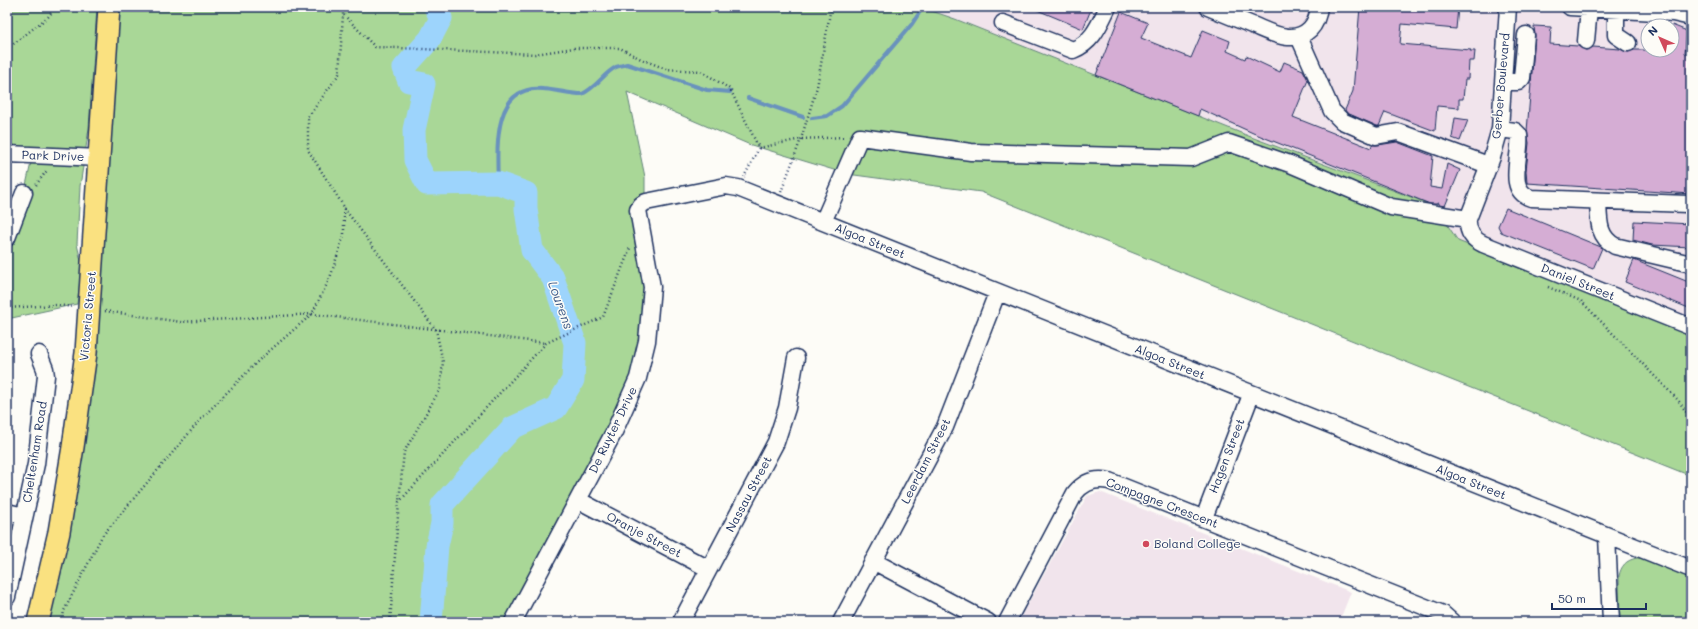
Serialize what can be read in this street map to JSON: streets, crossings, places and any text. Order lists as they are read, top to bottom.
{
  "streets": {
    "main road": ["Victoria Street"],
    "street": [
      "Gerber Boulevard",
      "Park Drive",
      "Algoa Street",
      "Daniel Street",
      "De Ruyter Drive",
      "Cheltenham Road",
      "Hagen Street",
      "Leerdam Street",
      "Nassau Street",
      "Compagne Crescent",
      "Oranje Street"
    ]
  },
  "crossings": [
    ["Gerber Boulevard", "Daniel Street"],
    ["Park Drive", "Victoria Street"],
    ["Algoa Street", "De Ruyter Drive"],
    ["Algoa Street", "Hagen Street"],
    ["Algoa Street", "Leerdam Street"],
    ["De Ruyter Drive", "Oranje Street"],
    ["Hagen Street", "Compagne Crescent"],
    ["Nassau Street", "Oranje Street"]
  ],
  "water": ["Lourens"],
  "places": ["Boland College"],
  "scale_bar": "50 m",
  "north": "top left"
}
